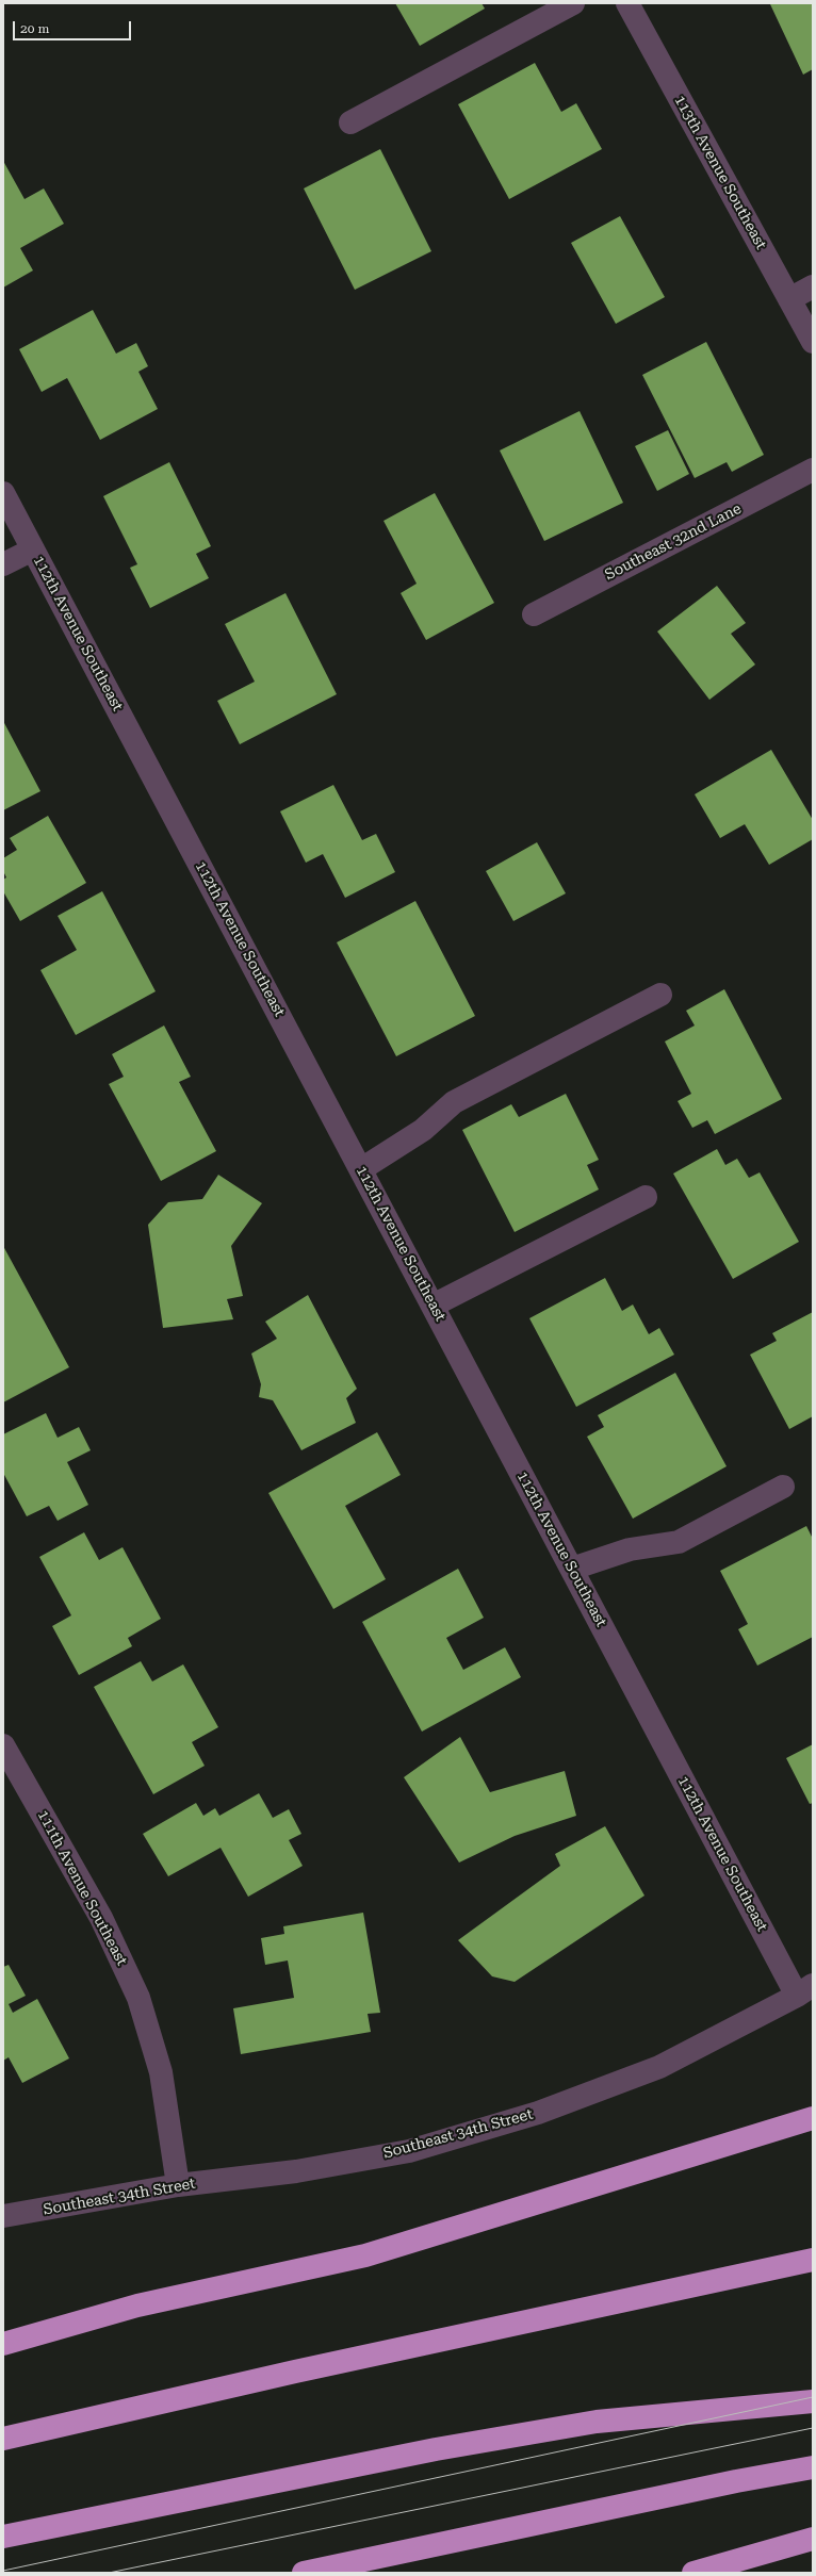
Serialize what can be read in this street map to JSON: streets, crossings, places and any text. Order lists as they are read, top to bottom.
{
  "streets": {
    "street": [
      "113th Avenue Southeast",
      "Southeast 32nd Lane",
      "112th Avenue Southeast",
      "111th Avenue Southeast",
      "Southeast 34th Street"
    ]
  },
  "crossings": [
    ["112th Avenue Southeast", "Southeast 34th Street"],
    ["111th Avenue Southeast", "Southeast 34th Street"]
  ],
  "scale_bar": "20 m"
}
